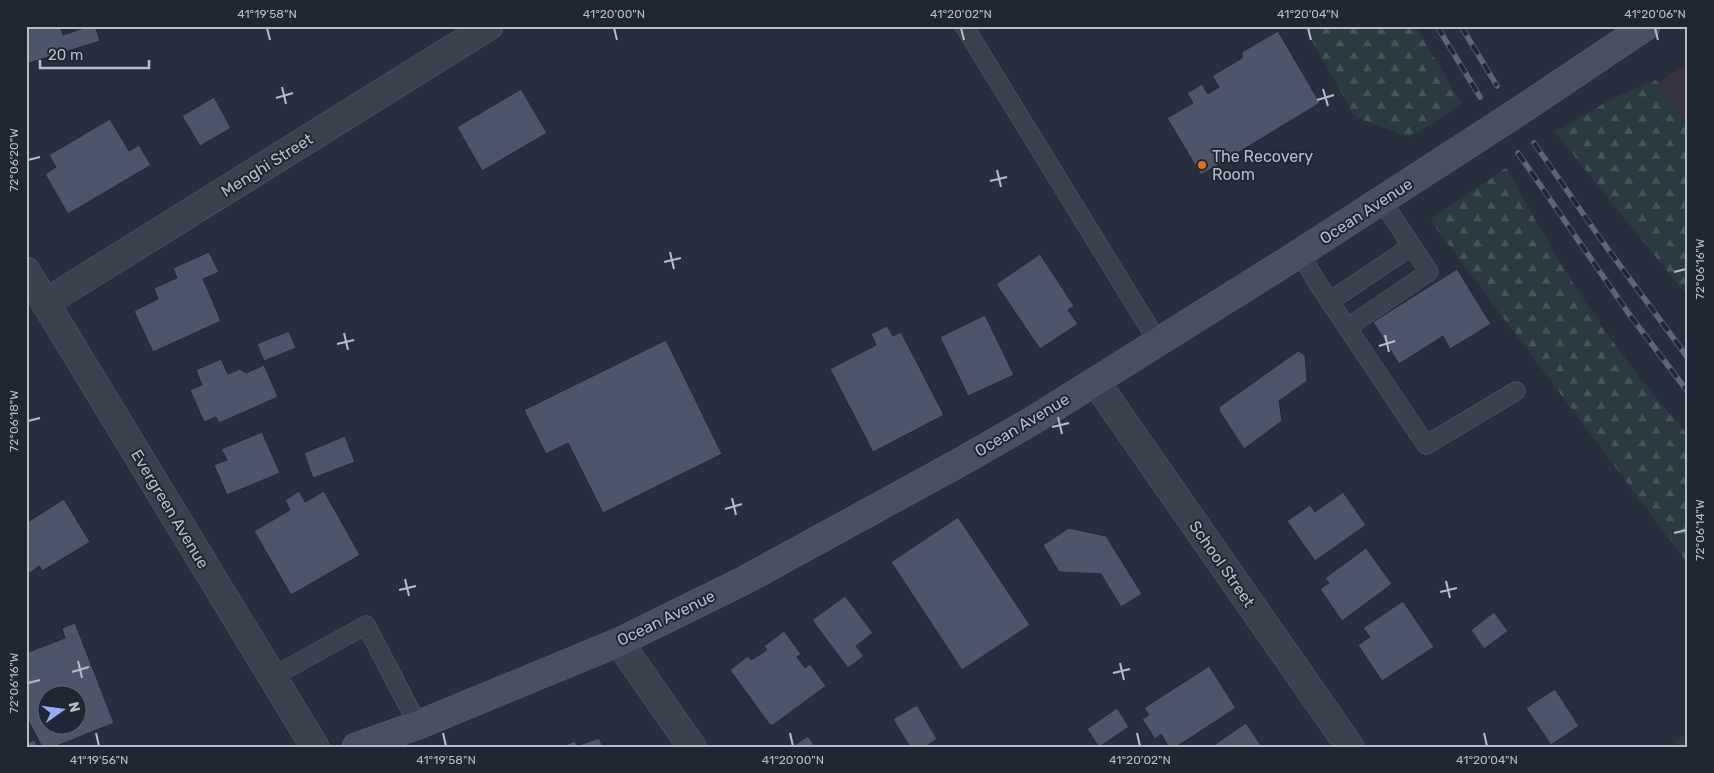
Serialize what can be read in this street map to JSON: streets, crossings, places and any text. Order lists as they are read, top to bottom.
{
  "streets": {
    "main road": ["Ocean Avenue"],
    "street": ["Menghi Street", "Evergreen Avenue", "School Street"]
  },
  "crossings": [
    ["Menghi Street", "Evergreen Avenue"],
    ["Ocean Avenue", "School Street"]
  ],
  "places": ["The Recovery Room"],
  "scale_bar": "20 m",
  "north": "right",
  "coordinates": [
    "41°19'58\"N",
    "41°20'00\"N",
    "41°20'02\"N",
    "41°20'04\"N",
    "41°20'06\"N",
    "72°06'20\"W",
    "72°06'16\"W",
    "72°06'18\"W",
    "72°06'14\"W",
    "41°19'56\"N"
  ]
}
